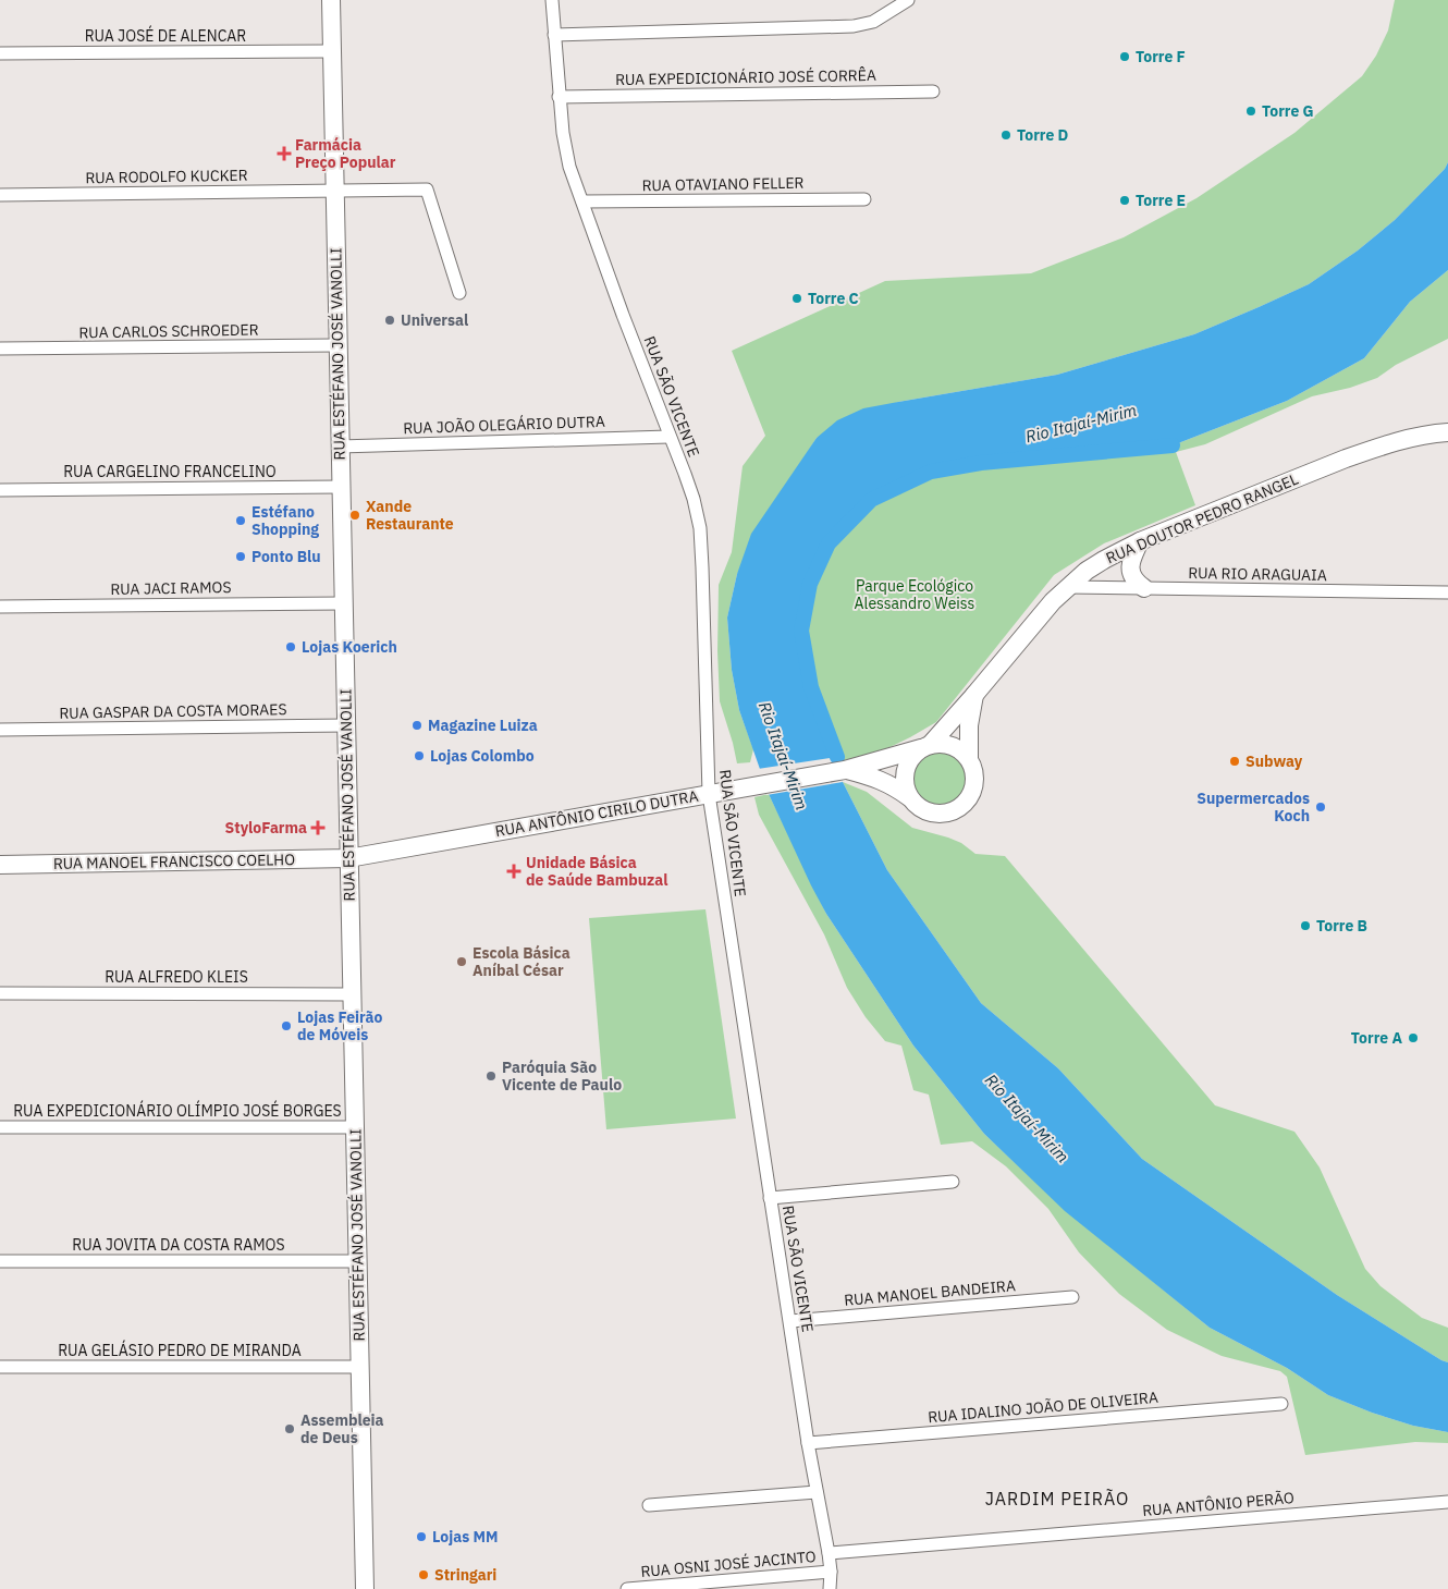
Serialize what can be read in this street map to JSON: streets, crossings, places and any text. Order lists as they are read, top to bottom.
{
  "streets": {
    "main road": [
      "RUA ESTÉFANO JOSÉ VANOLLI",
      "RUA DOUTOR PEDRO RANGEL",
      "RUA ANTÔNIO CIRILO DUTRA",
      "RUA MANOEL FRANCISCO COELHO"
    ],
    "street": [
      "RUA JOSÉ DE ALENCAR",
      "RUA EXPEDICIONÁRIO JOSÉ CORRÊA",
      "RUA RODOLFO KUCKER",
      "RUA OTAVIANO FELLER",
      "RUA CARLOS SCHROEDER",
      "RUA SÃO VICENTE",
      "RUA JOÃO OLEGÁRIO DUTRA",
      "RUA CARGELINO FRANCELINO",
      "RUA RIO ARAGUAIA",
      "RUA JACI RAMOS",
      "RUA GASPAR DA COSTA MORAES",
      "RUA ALFREDO KLEIS",
      "RUA EXPEDICIONÁRIO OLÍMPIO JOSÉ BORGES",
      "RUA JOVITA DA COSTA RAMOS",
      "RUA MANOEL BANDEIRA",
      "RUA GELÁSIO PEDRO DE MIRANDA",
      "RUA IDALINO JOÃO DE OLIVEIRA",
      "RUA ANTÔNIO PERÃO",
      "RUA OSNI JOSÉ JACINTO"
    ]
  },
  "crossings": [
    ["RUA JOSÉ DE ALENCAR", "RUA ESTÉFANO JOSÉ VANOLLI"],
    ["RUA EXPEDICIONÁRIO JOSÉ CORRÊA", "RUA SÃO VICENTE"],
    ["RUA RODOLFO KUCKER", "RUA ESTÉFANO JOSÉ VANOLLI"],
    ["RUA OTAVIANO FELLER", "RUA SÃO VICENTE"],
    ["RUA CARLOS SCHROEDER", "RUA ESTÉFANO JOSÉ VANOLLI"],
    ["RUA ESTÉFANO JOSÉ VANOLLI", "RUA JOÃO OLEGÁRIO DUTRA"],
    ["RUA ESTÉFANO JOSÉ VANOLLI", "RUA CARGELINO FRANCELINO"],
    ["RUA ESTÉFANO JOSÉ VANOLLI", "RUA JACI RAMOS"],
    ["RUA ESTÉFANO JOSÉ VANOLLI", "RUA GASPAR DA COSTA MORAES"],
    ["RUA ESTÉFANO JOSÉ VANOLLI", "RUA ANTÔNIO CIRILO DUTRA"],
    ["RUA ESTÉFANO JOSÉ VANOLLI", "RUA MANOEL FRANCISCO COELHO"],
    ["RUA ESTÉFANO JOSÉ VANOLLI", "RUA ALFREDO KLEIS"],
    ["RUA ESTÉFANO JOSÉ VANOLLI", "RUA EXPEDICIONÁRIO OLÍMPIO JOSÉ BORGES"],
    ["RUA ESTÉFANO JOSÉ VANOLLI", "RUA JOVITA DA COSTA RAMOS"],
    ["RUA ESTÉFANO JOSÉ VANOLLI", "RUA GELÁSIO PEDRO DE MIRANDA"],
    ["RUA SÃO VICENTE", "RUA JOÃO OLEGÁRIO DUTRA"],
    ["RUA SÃO VICENTE", "RUA ANTÔNIO CIRILO DUTRA"],
    ["RUA SÃO VICENTE", "RUA MANOEL BANDEIRA"],
    ["RUA SÃO VICENTE", "RUA IDALINO JOÃO DE OLIVEIRA"],
    ["RUA SÃO VICENTE", "RUA ANTÔNIO PERÃO"],
    ["RUA SÃO VICENTE", "RUA OSNI JOSÉ JACINTO"],
    ["RUA DOUTOR PEDRO RANGEL", "RUA RIO ARAGUAIA"],
    ["RUA DOUTOR PEDRO RANGEL", "RUA ANTÔNIO CIRILO DUTRA"],
    ["RUA ANTÔNIO CIRILO DUTRA", "RUA MANOEL FRANCISCO COELHO"]
  ],
  "districts": ["JARDIM PEIRÃO"],
  "water": ["Rio Itajaí-Mirim"],
  "parks": ["Parque Ecológico Alessandro Weiss"],
  "places": {
    "other": [
      "Torre F",
      "Torre G",
      "Torre D",
      "Torre E",
      "Torre C",
      "Universal",
      "Xande Restaurante",
      "Estéfano Shopping",
      "Ponto Blu",
      "Lojas Koerich",
      "Magazine Luiza",
      "Lojas Colombo",
      "Subway",
      "Supermercados Koch",
      "Torre B",
      "Escola Básica Aníbal César",
      "Lojas Feirão de Móveis",
      "Torre A",
      "Paróquia São Vicente de Paulo",
      "Assembleia de Deus",
      "Lojas MM",
      "Stringari"
    ],
    "health": ["Farmácia Preço Popular", "StyloFarma", "Unidade Básica de Saúde Bambuzal"]
  }
}
